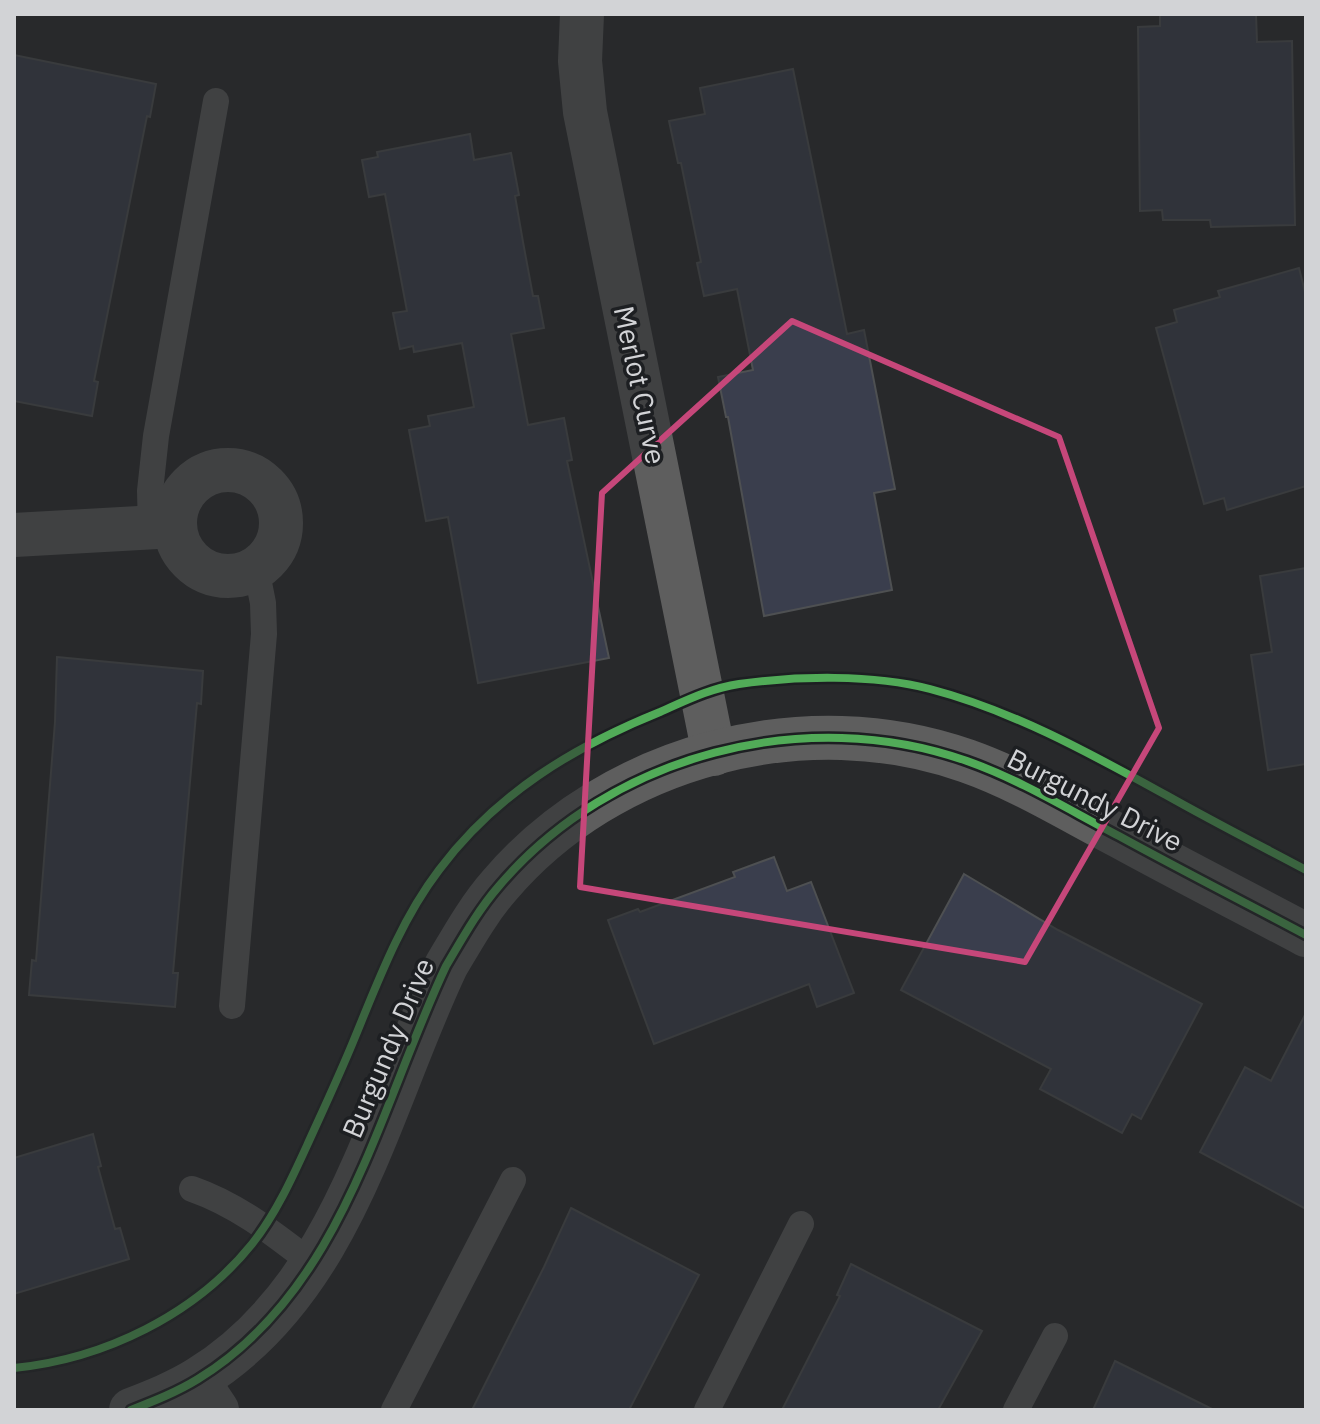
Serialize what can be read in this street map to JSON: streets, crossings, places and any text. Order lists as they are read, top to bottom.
{
  "streets": {
    "street": ["Merlot Curve", "Burgundy Drive"]
  },
  "crossings": [
    ["Merlot Curve", "Burgundy Drive"]
  ]
}
